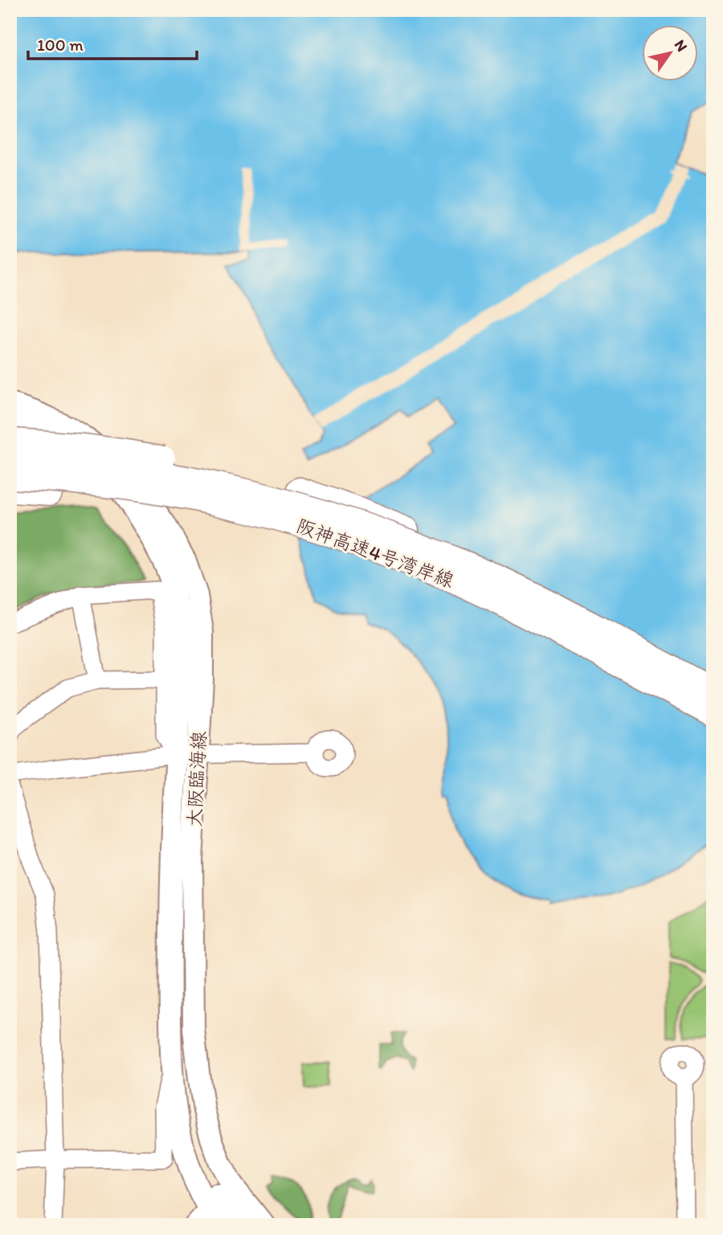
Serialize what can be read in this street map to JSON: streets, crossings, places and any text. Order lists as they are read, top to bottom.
{
  "streets": {
    "highway": ["阪神高速4号湾岸線"],
    "main road": ["大阪臨海線"]
  },
  "scale_bar": "100 m",
  "north": "top right"
}
